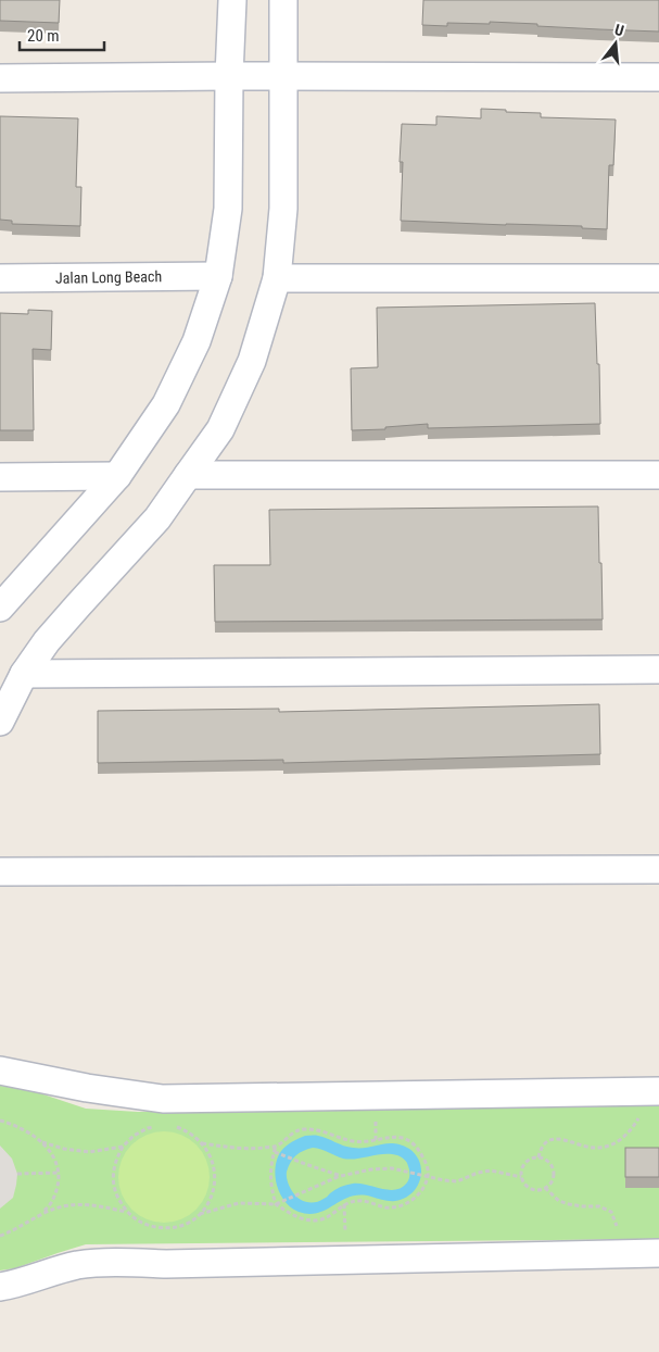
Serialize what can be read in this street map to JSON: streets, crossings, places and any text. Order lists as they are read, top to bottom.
{
  "streets": {
    "street": ["Jalan Long Beach"]
  },
  "scale_bar": "20 m",
  "north": "top"
}
